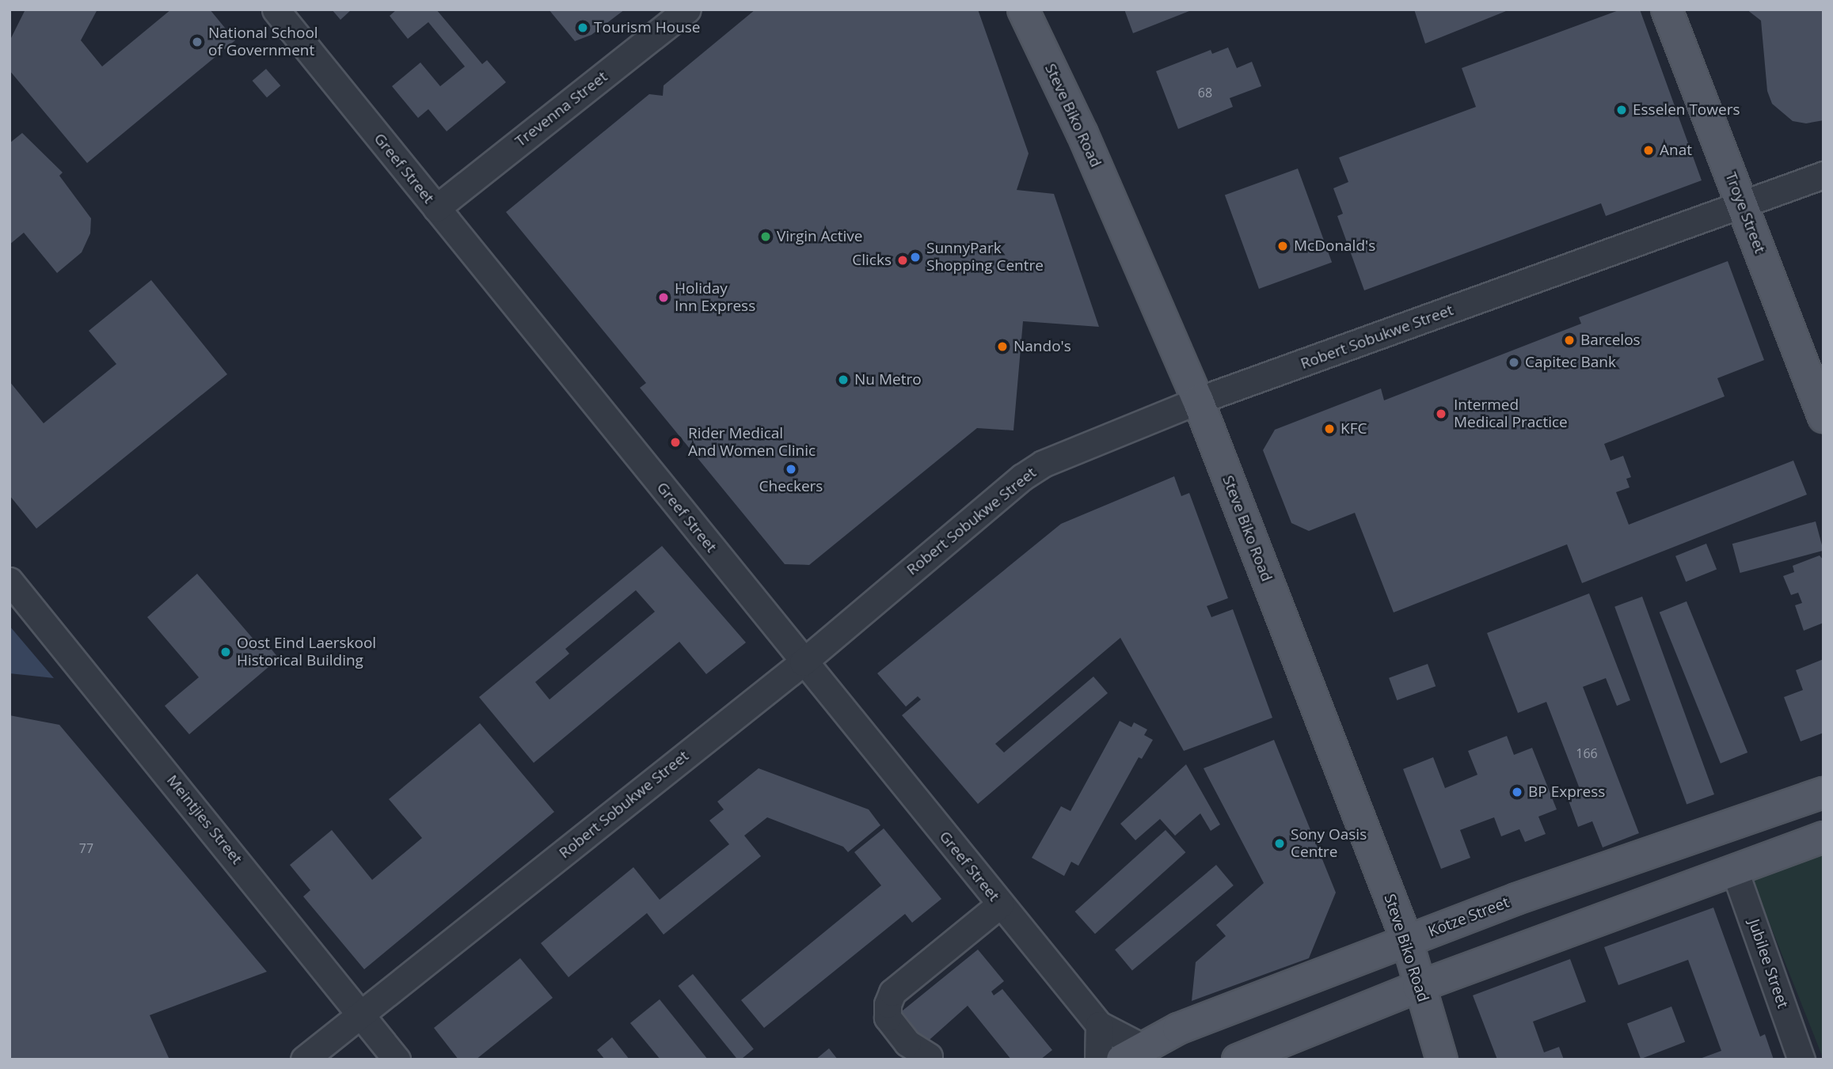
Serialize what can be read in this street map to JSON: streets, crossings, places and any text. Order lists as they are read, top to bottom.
{
  "streets": {
    "main road": ["Steve Biko Road", "Troye Street", "Kotze Street"],
    "street": [
      "Trevenna Street",
      "Greef Street",
      "Robert Sobukwe Street",
      "Meintjies Street",
      "Jubilee Street"
    ]
  },
  "crossings": [
    ["Trevenna Street", "Greef Street"],
    ["Steve Biko Road", "Robert Sobukwe Street"],
    ["Steve Biko Road", "Kotze Street"],
    ["Greef Street", "Robert Sobukwe Street"],
    ["Greef Street", "Kotze Street"],
    ["Troye Street", "Robert Sobukwe Street"],
    ["Robert Sobukwe Street", "Meintjies Street"]
  ],
  "places": [
    "Tourism House",
    "National School of Government",
    "Esselen Towers",
    "Anat",
    "Virgin Active",
    "McDonald's",
    "SunnyPark Shopping Centre",
    "Clicks",
    "Holiday Inn Express",
    "Barcelos",
    "Nando's",
    "Capitec Bank",
    "Nu Metro",
    "Intermed Medical Practice",
    "KFC",
    "Rider Medical And Women Clinic",
    "Checkers",
    "Oost Eind Laerskool Historical Building",
    "BP Express",
    "Sony Oasis Centre"
  ],
  "house_numbers": ["68", "166", "77"]
}
